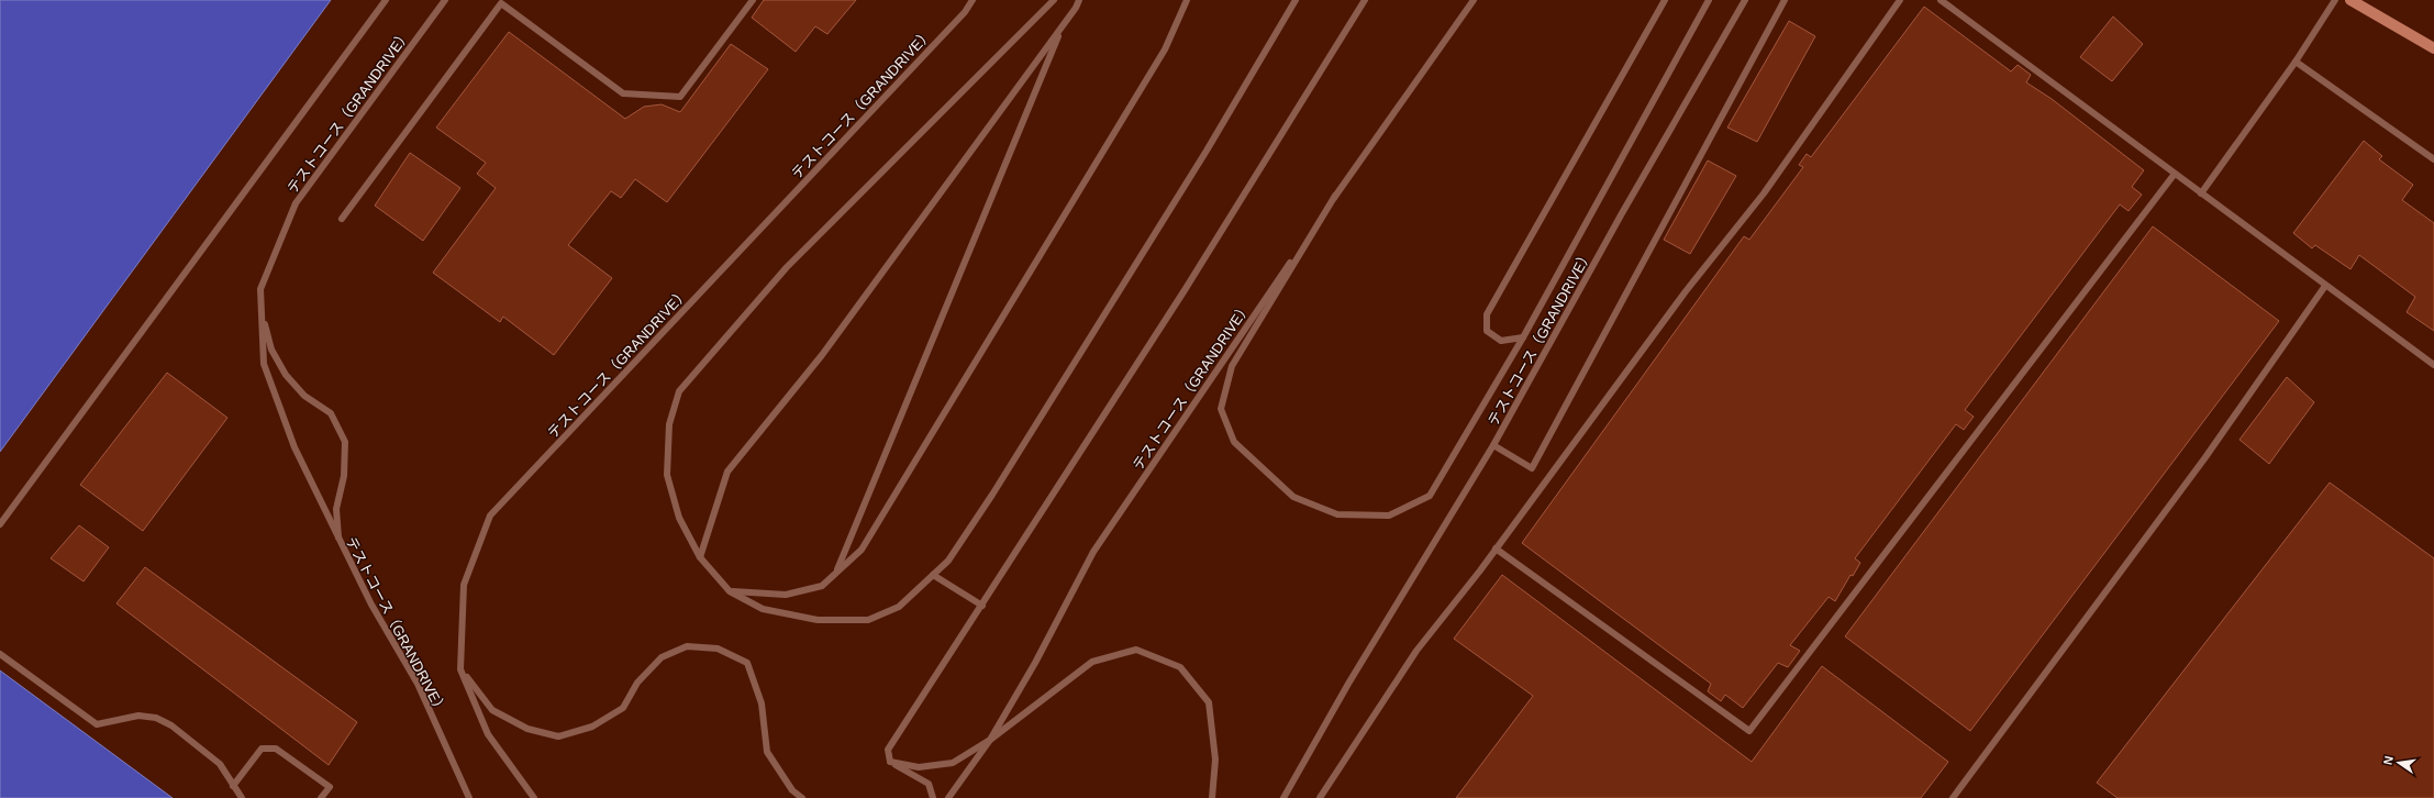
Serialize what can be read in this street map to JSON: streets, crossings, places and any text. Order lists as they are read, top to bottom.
{
  "streets": {
    "lane": ["テストコース（GRANDRIVE）"]
  },
  "north": "left"
}
